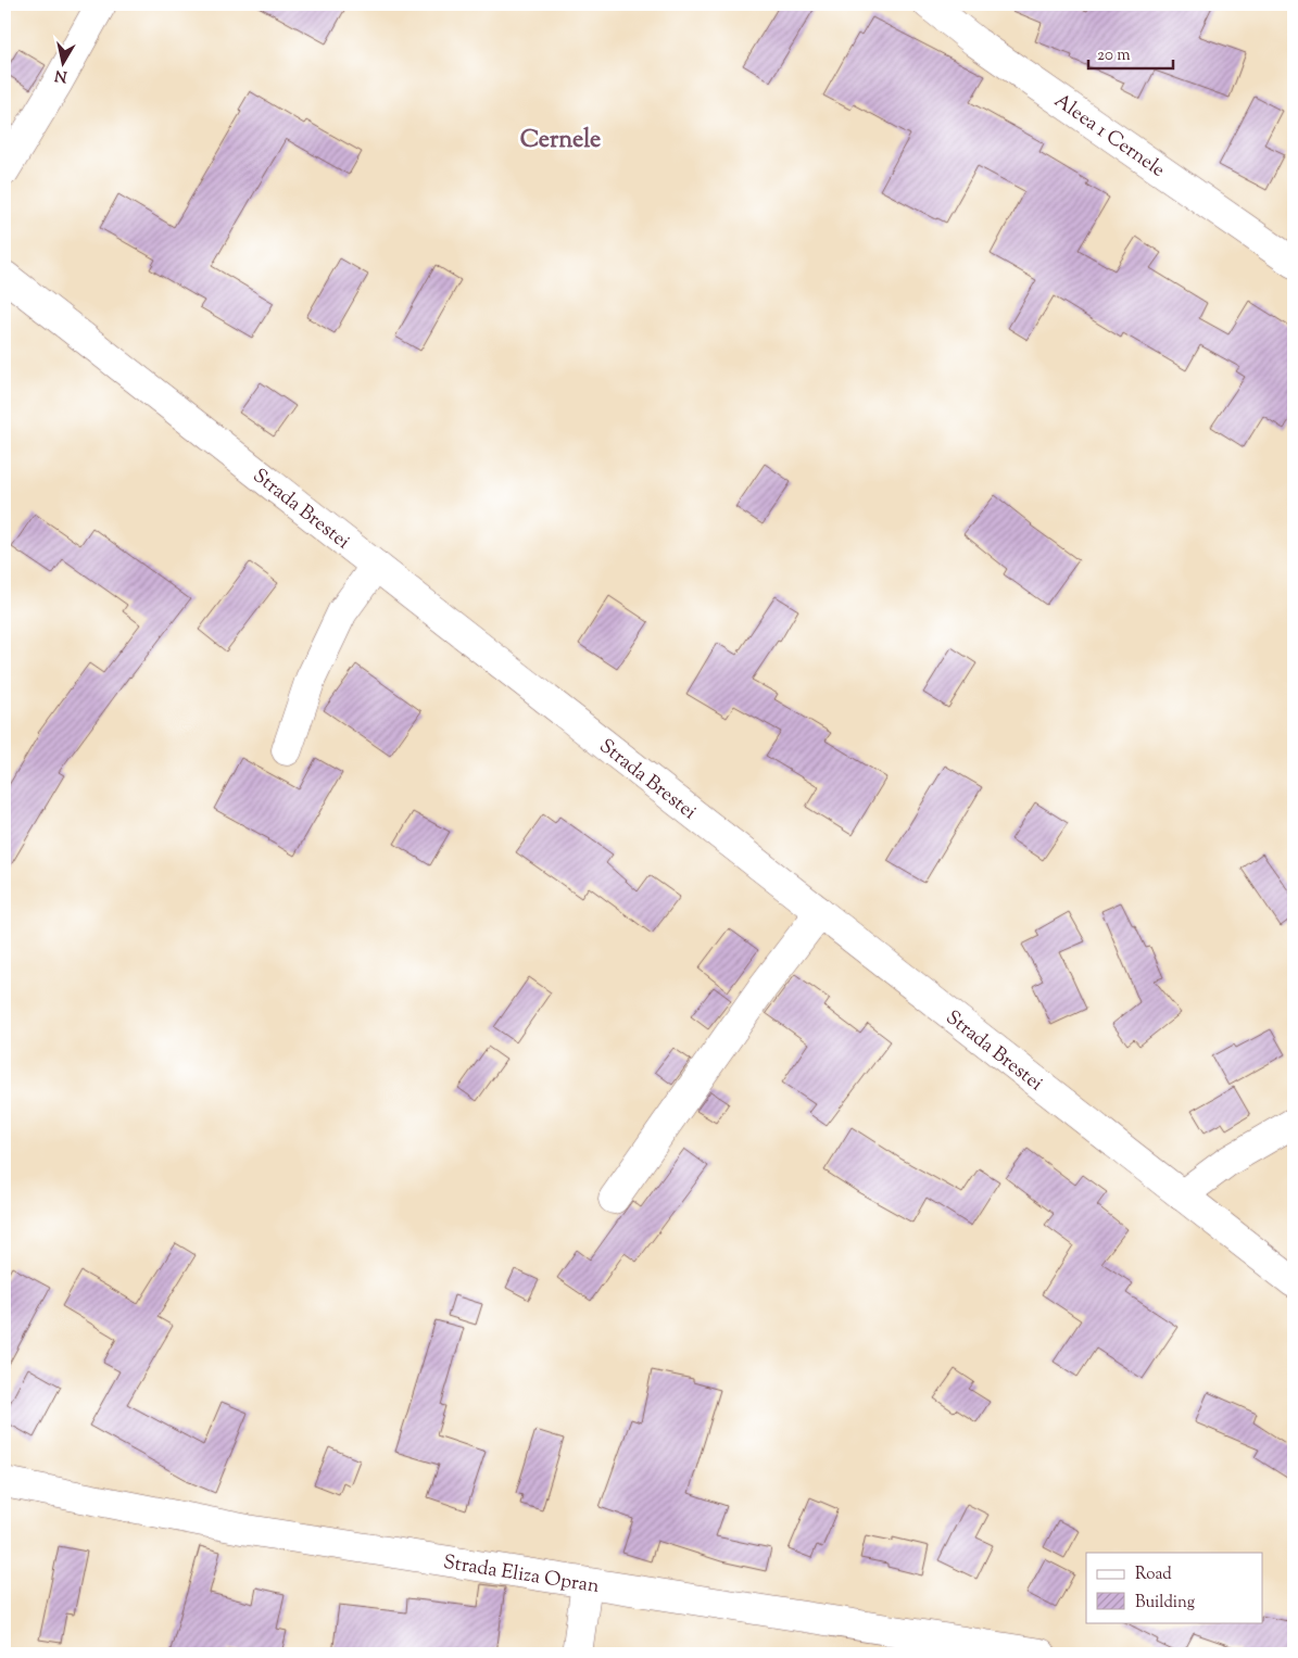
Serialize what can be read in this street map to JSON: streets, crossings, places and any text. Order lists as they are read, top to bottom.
{
  "streets": {
    "street": ["Aleea 1 Cernele", "Strada Brestei", "Strada Eliza Opran"]
  },
  "districts": ["Cernele"],
  "legend": ["Road", "Building"],
  "scale_bar": "20 m",
  "north": "bottom"
}
